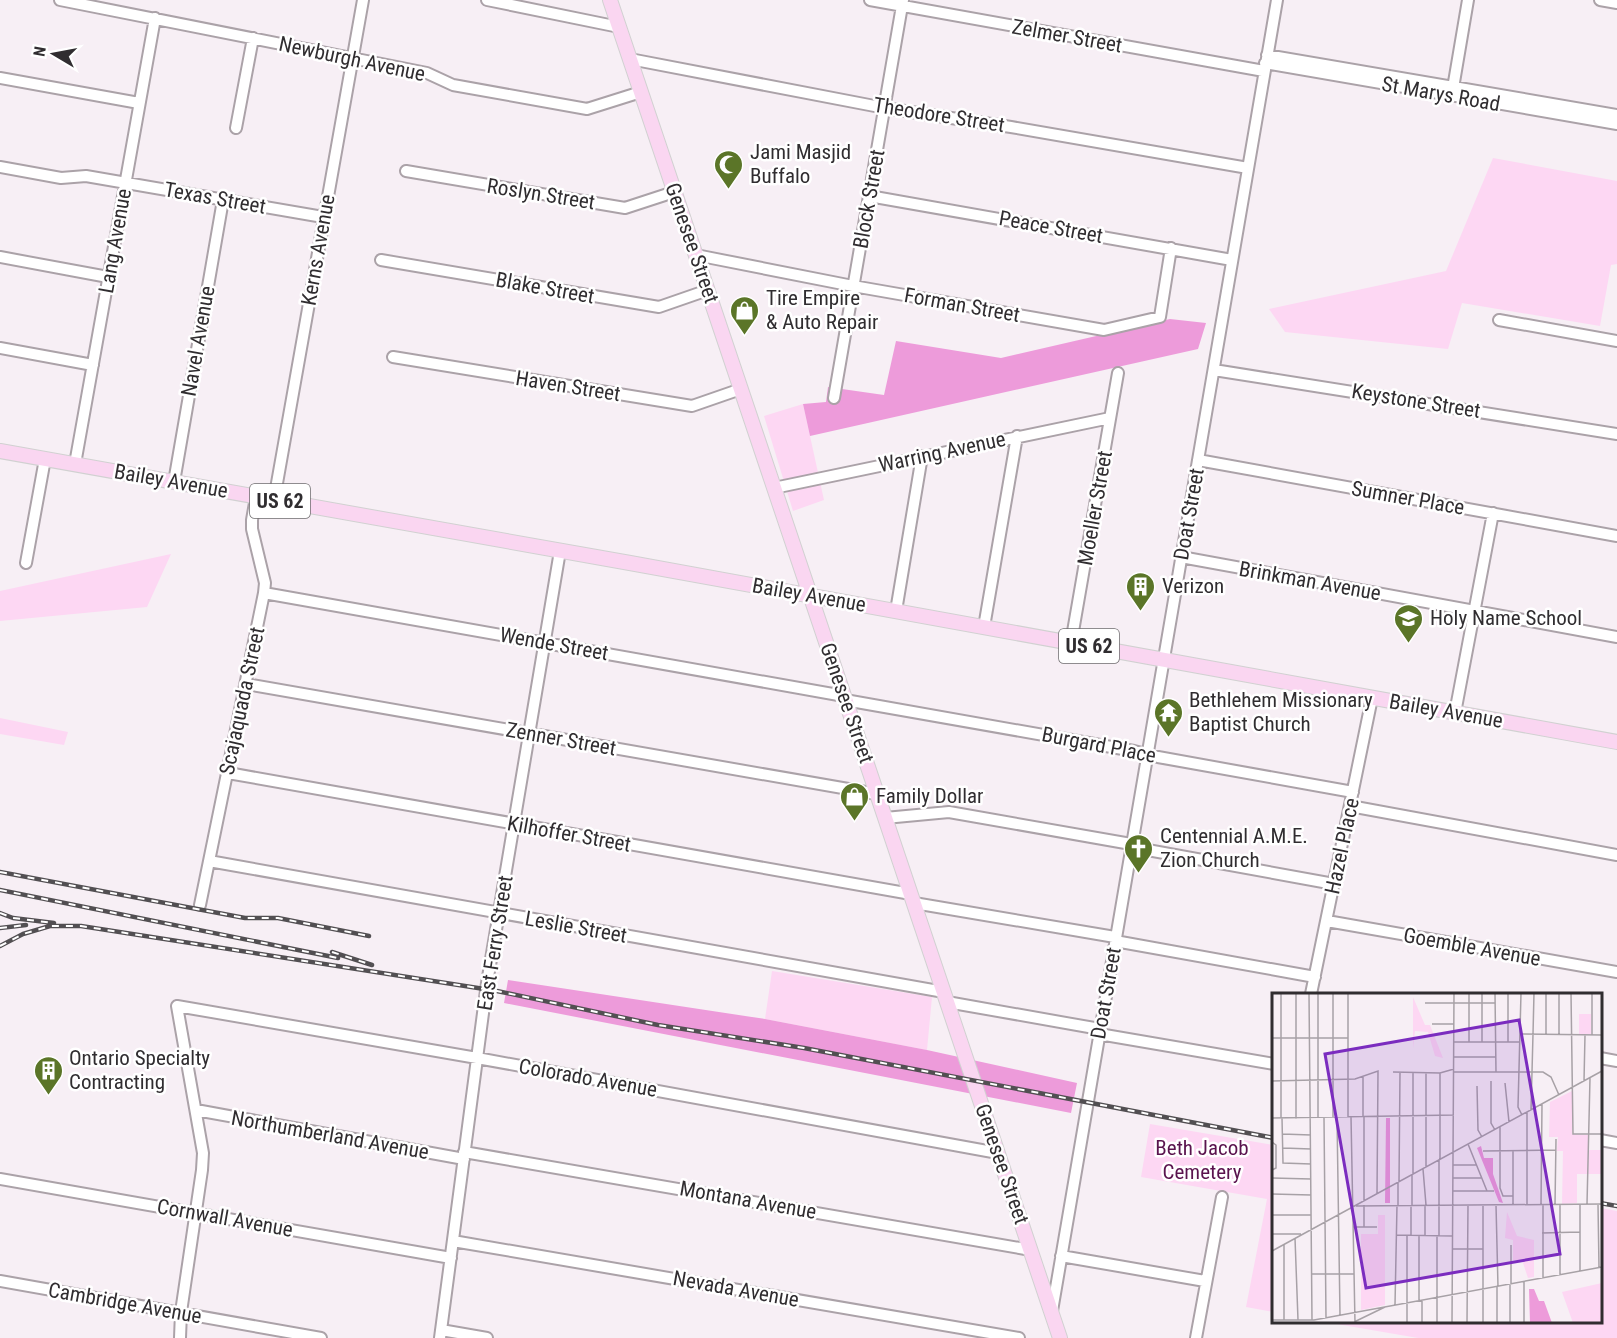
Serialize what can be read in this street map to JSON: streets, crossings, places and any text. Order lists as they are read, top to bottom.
{
  "streets": {
    "main road": ["Genesee Street", "Bailey Avenue", "US 62"],
    "street": [
      "Zelmer Street",
      "Newburgh Avenue",
      "St Marys Road",
      "Theodore Street",
      "Roslyn Street",
      "Texas Street",
      "Block Street",
      "Peace Street",
      "Lang Avenue",
      "Kerns Avenue",
      "Blake Street",
      "Forman Street",
      "Navel Avenue",
      "Haven Street",
      "Keystone Street",
      "Warring Avenue",
      "Sumner Place",
      "Moeller Street",
      "Doat Street",
      "Brinkman Avenue",
      "Wende Street",
      "Scajaquada Street",
      "Zenner Street",
      "Burgard Place",
      "Kilhoffer Street",
      "Hazel Place",
      "Leslie Street",
      "East Ferry Street",
      "Goemble Avenue",
      "Colorado Avenue",
      "Northumberland Avenue",
      "Montana Avenue",
      "Cornwall Avenue",
      "Nevada Avenue",
      "Cambridge Avenue"
    ]
  },
  "crossings": [
    ["Zelmer Street", "St Marys Road"],
    ["Zelmer Street", "Block Street"],
    ["Zelmer Street", "Doat Street"],
    ["Newburgh Avenue", "Lang Avenue"],
    ["Newburgh Avenue", "Genesee Street"],
    ["Newburgh Avenue", "Kerns Avenue"],
    ["St Marys Road", "Doat Street"],
    ["Theodore Street", "Block Street"],
    ["Theodore Street", "Genesee Street"],
    ["Theodore Street", "Doat Street"],
    ["Roslyn Street", "Genesee Street"],
    ["Texas Street", "Lang Avenue"],
    ["Texas Street", "Kerns Avenue"],
    ["Texas Street", "Navel Avenue"],
    ["Block Street", "Peace Street"],
    ["Block Street", "Forman Street"],
    ["Peace Street", "Forman Street"],
    ["Peace Street", "Doat Street"],
    ["Lang Avenue", "Bailey Avenue"],
    ["Genesee Street", "Blake Street"],
    ["Genesee Street", "Forman Street"],
    ["Genesee Street", "Haven Street"],
    ["Genesee Street", "Warring Avenue"],
    ["Genesee Street", "Bailey Avenue"],
    ["Genesee Street", "Doat Street"],
    ["Genesee Street", "Wende Street"],
    ["Genesee Street", "Zenner Street"],
    ["Genesee Street", "Burgard Place"],
    ["Genesee Street", "Kilhoffer Street"],
    ["Genesee Street", "Leslie Street"],
    ["Genesee Street", "Colorado Avenue"],
    ["Genesee Street", "Montana Avenue"],
    ["Kerns Avenue", "Bailey Avenue"],
    ["Navel Avenue", "Bailey Avenue"],
    ["Keystone Street", "Doat Street"],
    ["Warring Avenue", "Moeller Street"],
    ["Bailey Avenue", "Moeller Street"],
    ["Bailey Avenue", "Doat Street"],
    ["Bailey Avenue", "Scajaquada Street"],
    ["Bailey Avenue", "Hazel Place"],
    ["Bailey Avenue", "East Ferry Street"],
    ["Sumner Place", "Doat Street"],
    ["Doat Street", "Brinkman Avenue"],
    ["Doat Street", "Burgard Place"],
    ["Doat Street", "Kilhoffer Street"],
    ["Doat Street", "Leslie Street"],
    ["Wende Street", "Scajaquada Street"],
    ["Wende Street", "Burgard Place"],
    ["Wende Street", "East Ferry Street"],
    ["Scajaquada Street", "Zenner Street"],
    ["Scajaquada Street", "Kilhoffer Street"],
    ["Scajaquada Street", "Leslie Street"],
    ["Zenner Street", "East Ferry Street"],
    ["Burgard Place", "Hazel Place"],
    ["Kilhoffer Street", "Hazel Place"],
    ["Kilhoffer Street", "East Ferry Street"],
    ["Hazel Place", "Goemble Avenue"],
    ["Leslie Street", "East Ferry Street"],
    ["East Ferry Street", "Colorado Avenue"],
    ["East Ferry Street", "Northumberland Avenue"],
    ["East Ferry Street", "Montana Avenue"],
    ["East Ferry Street", "Cornwall Avenue"],
    ["East Ferry Street", "Nevada Avenue"],
    ["Colorado Avenue", "Northumberland Avenue"],
    ["Northumberland Avenue", "Montana Avenue"]
  ],
  "parks": ["Beth Jacob Cemetery"],
  "places": {
    "mosque": ["Jami Masjid Buffalo"],
    "shop": ["Tire Empire & Auto Repair", "Family Dollar"],
    "building": ["Verizon", "Ontario Specialty Contracting"],
    "school or university": ["Holy Name School"],
    "temple": ["Bethlehem Missionary Baptist Church"],
    "church": ["Centennial A.M.E. Zion Church"]
  },
  "north": "left"
}
